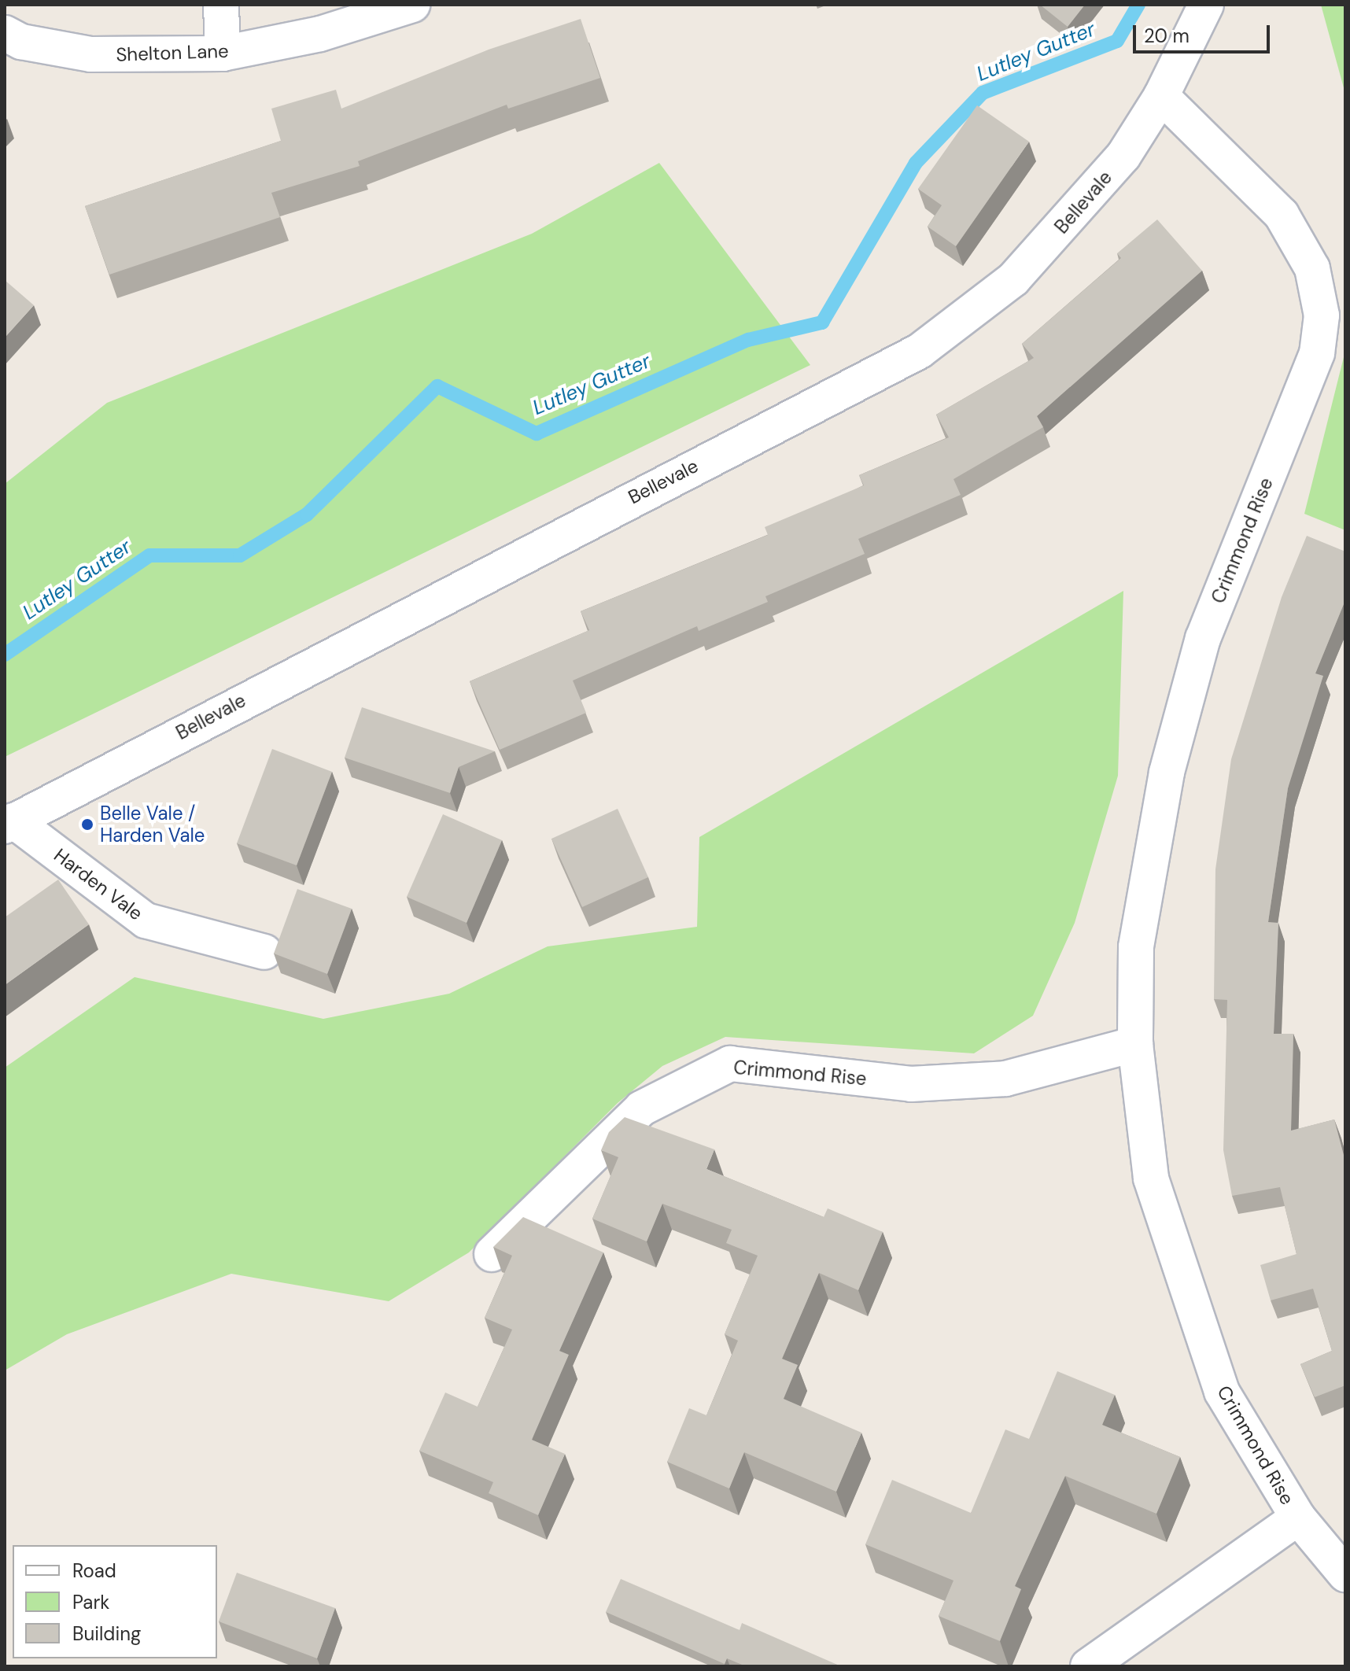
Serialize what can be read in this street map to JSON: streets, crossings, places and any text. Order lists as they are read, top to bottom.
{
  "streets": {
    "street": [
      "Shelton Lane",
      "Bellevale",
      "Crimmond Rise",
      "Harden Vale"
    ]
  },
  "crossings": [
    ["Bellevale", "Crimmond Rise"],
    ["Bellevale", "Harden Vale"]
  ],
  "water": ["Lutley Gutter"],
  "places": ["Belle Vale / Harden Vale"],
  "legend": ["Road", "Park", "Building"],
  "scale_bar": "20 m"
}
